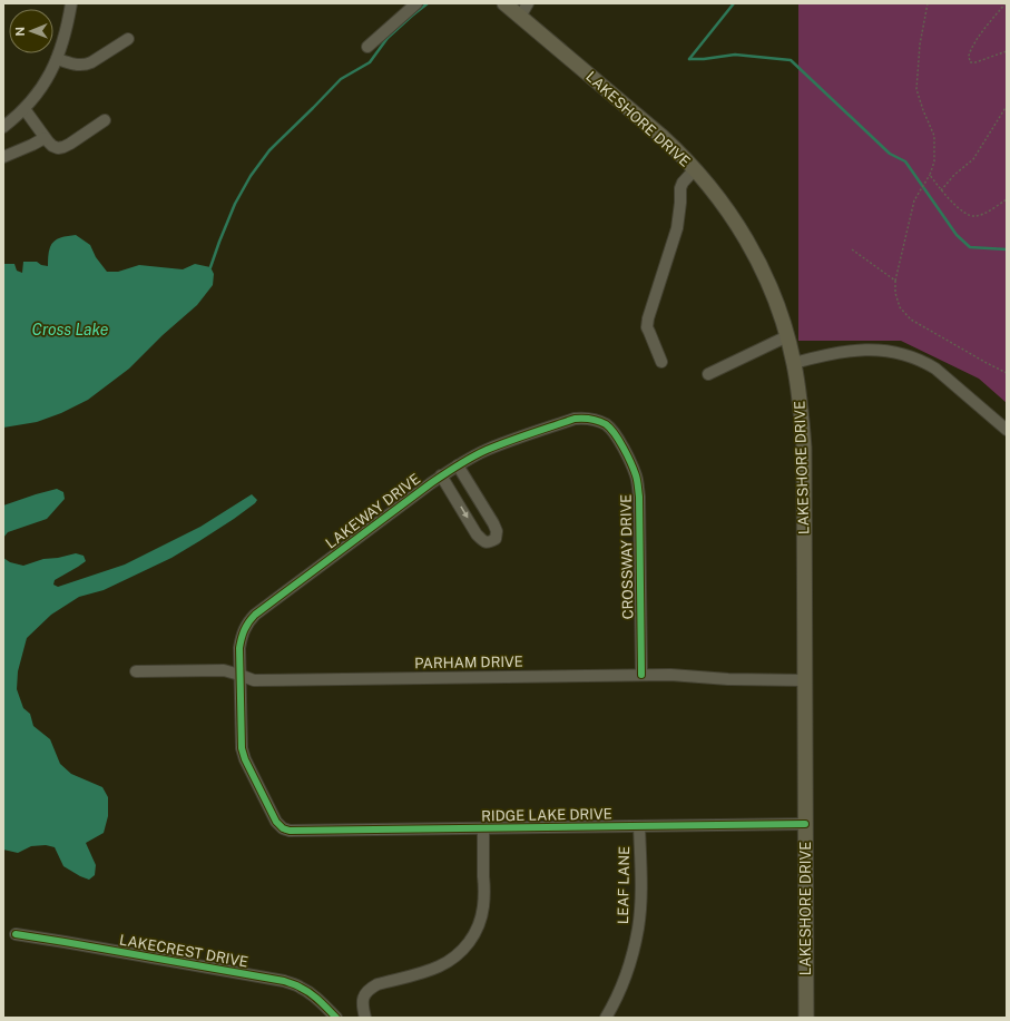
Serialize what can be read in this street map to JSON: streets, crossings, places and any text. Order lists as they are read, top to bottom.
{
  "streets": {
    "main road": ["LAKESHORE DRIVE"],
    "street": [
      "LAKEWAY DRIVE",
      "CROSSWAY DRIVE",
      "PARHAM DRIVE",
      "RIDGE LAKE DRIVE",
      "LEAF LANE",
      "LAKECREST DRIVE"
    ]
  },
  "crossings": [
    ["LAKESHORE DRIVE", "PARHAM DRIVE"],
    ["LAKESHORE DRIVE", "RIDGE LAKE DRIVE"],
    ["LAKEWAY DRIVE", "CROSSWAY DRIVE"],
    ["LAKEWAY DRIVE", "PARHAM DRIVE"],
    ["LAKEWAY DRIVE", "RIDGE LAKE DRIVE"],
    ["CROSSWAY DRIVE", "PARHAM DRIVE"],
    ["RIDGE LAKE DRIVE", "LEAF LANE"]
  ],
  "water": ["Cross Lake"],
  "north": "left"
}
